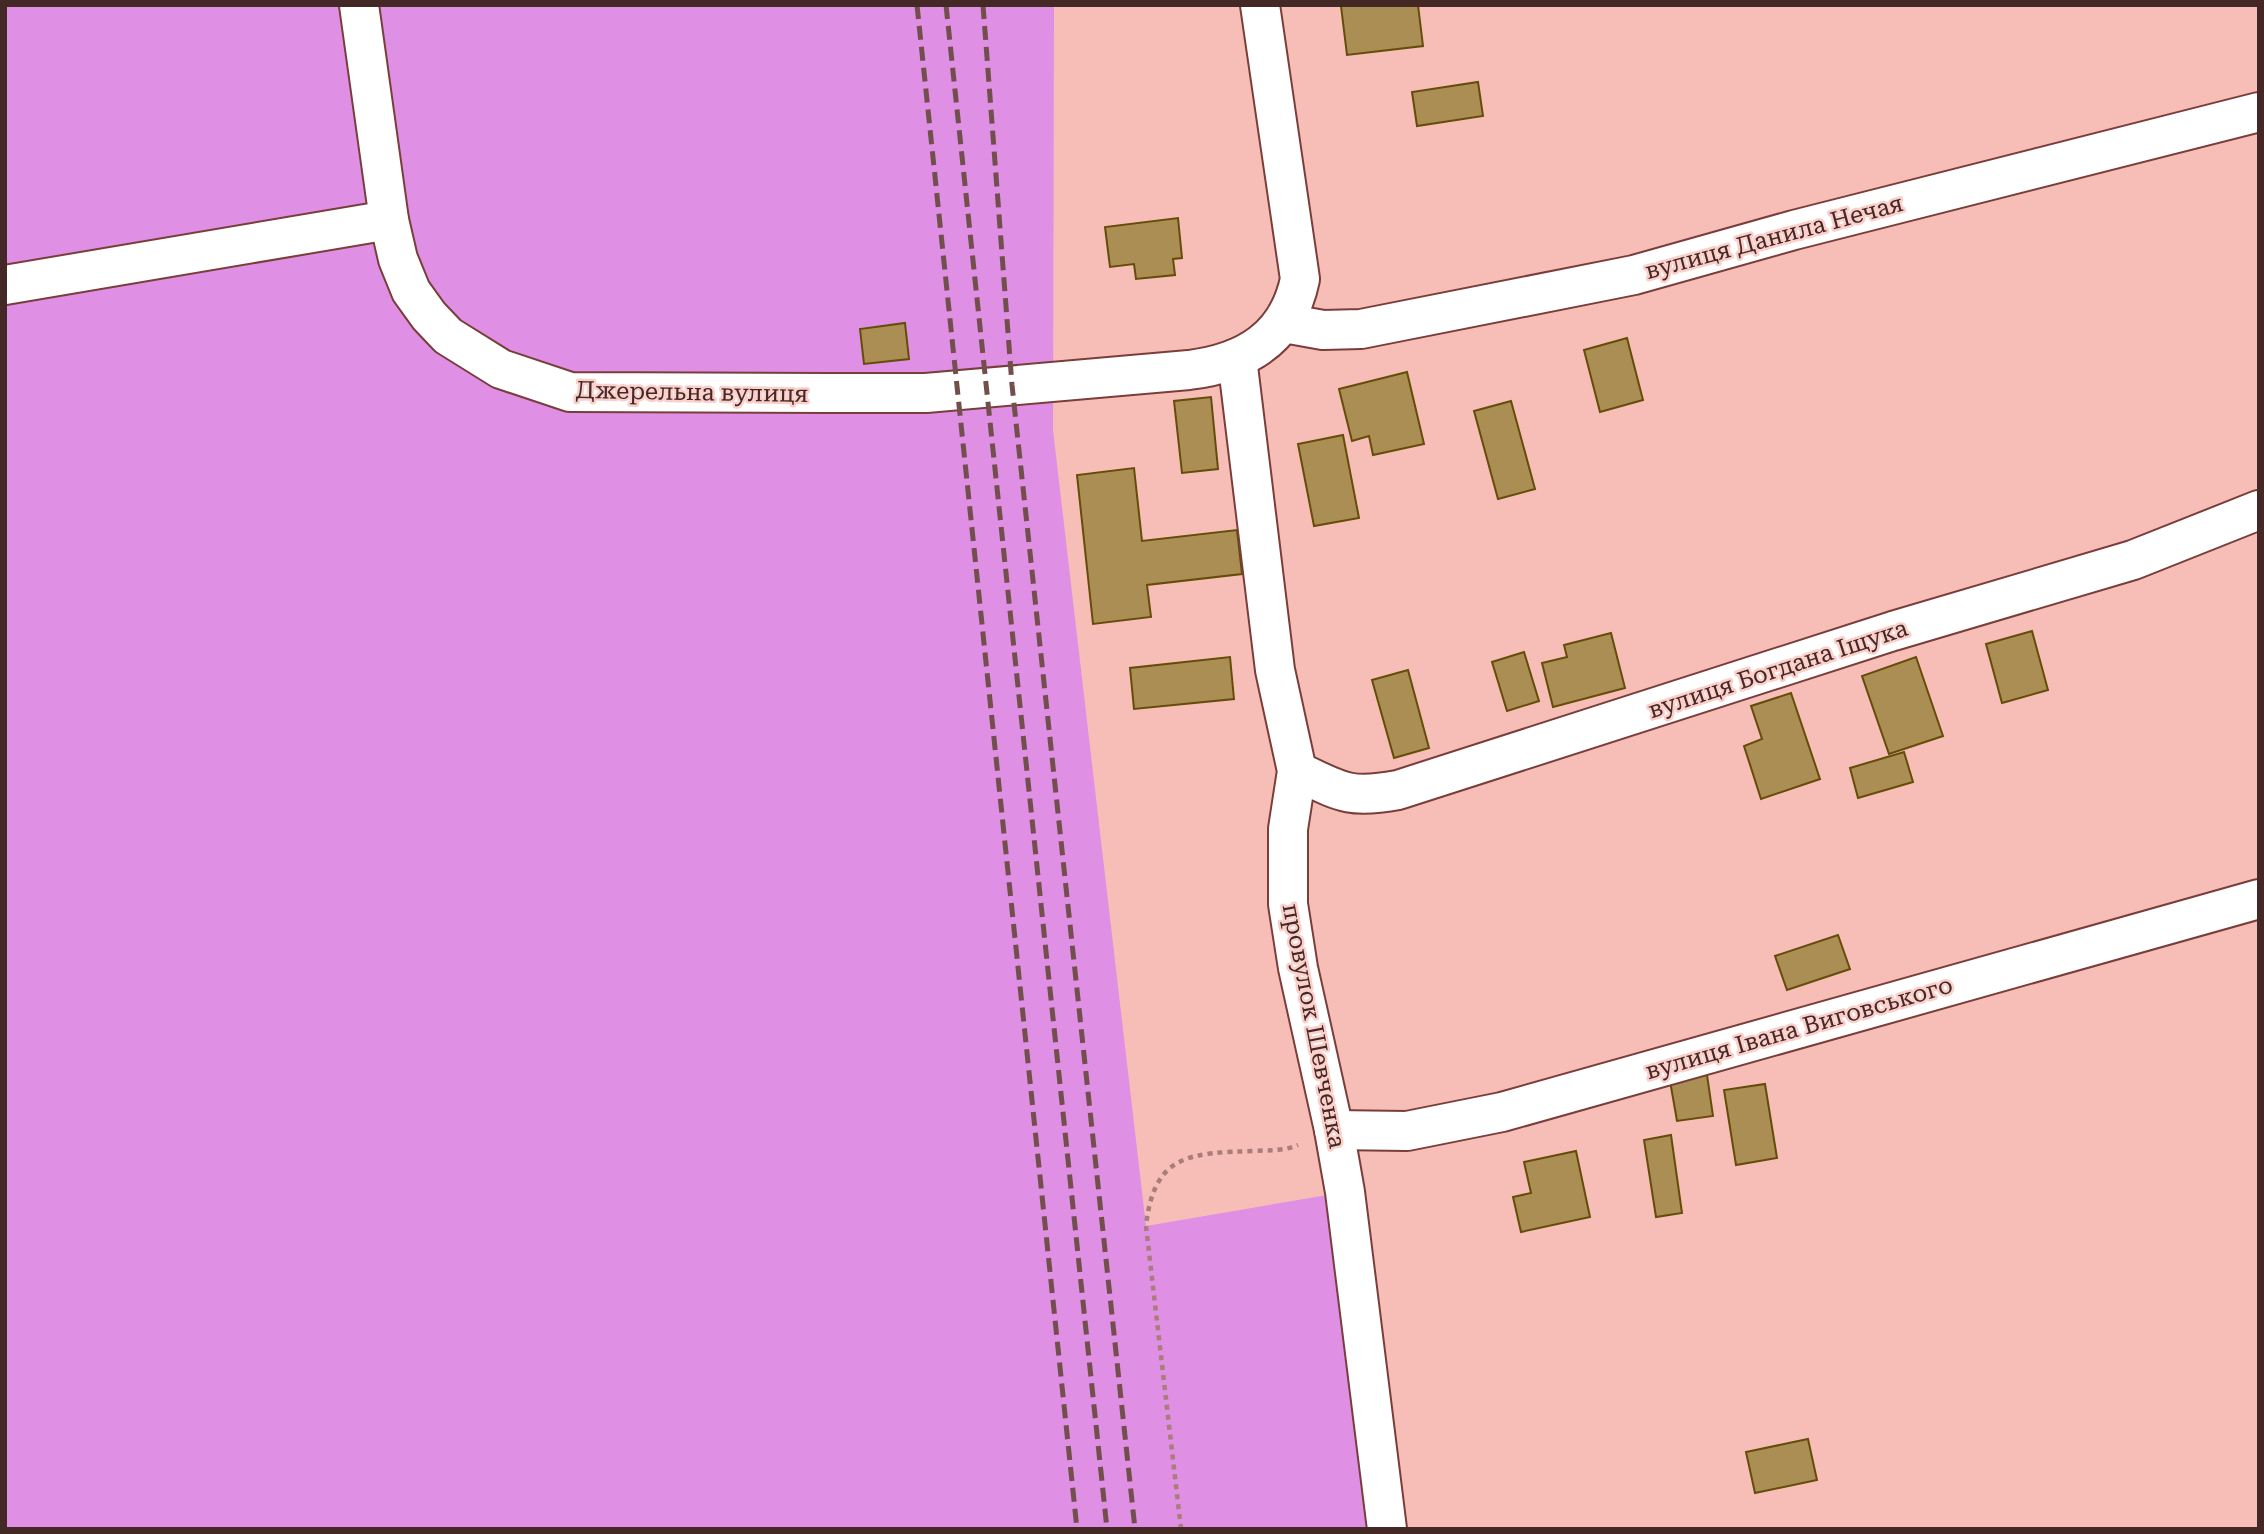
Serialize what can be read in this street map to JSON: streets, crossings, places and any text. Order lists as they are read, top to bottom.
{
  "streets": {
    "street": [
      "вулиця Данила Нечая",
      "Джерельна вулиця",
      "вулиця Богдана Іщука",
      "провулок Шевченка",
      "вулиця Івана Виговського"
    ]
  },
  "crossings": [
    ["вулиця Данила Нечая", "Джерельна вулиця"],
    ["Джерельна вулиця", "провулок Шевченка"],
    ["вулиця Богдана Іщука", "провулок Шевченка"],
    ["провулок Шевченка", "вулиця Івана Виговського"]
  ]
}
